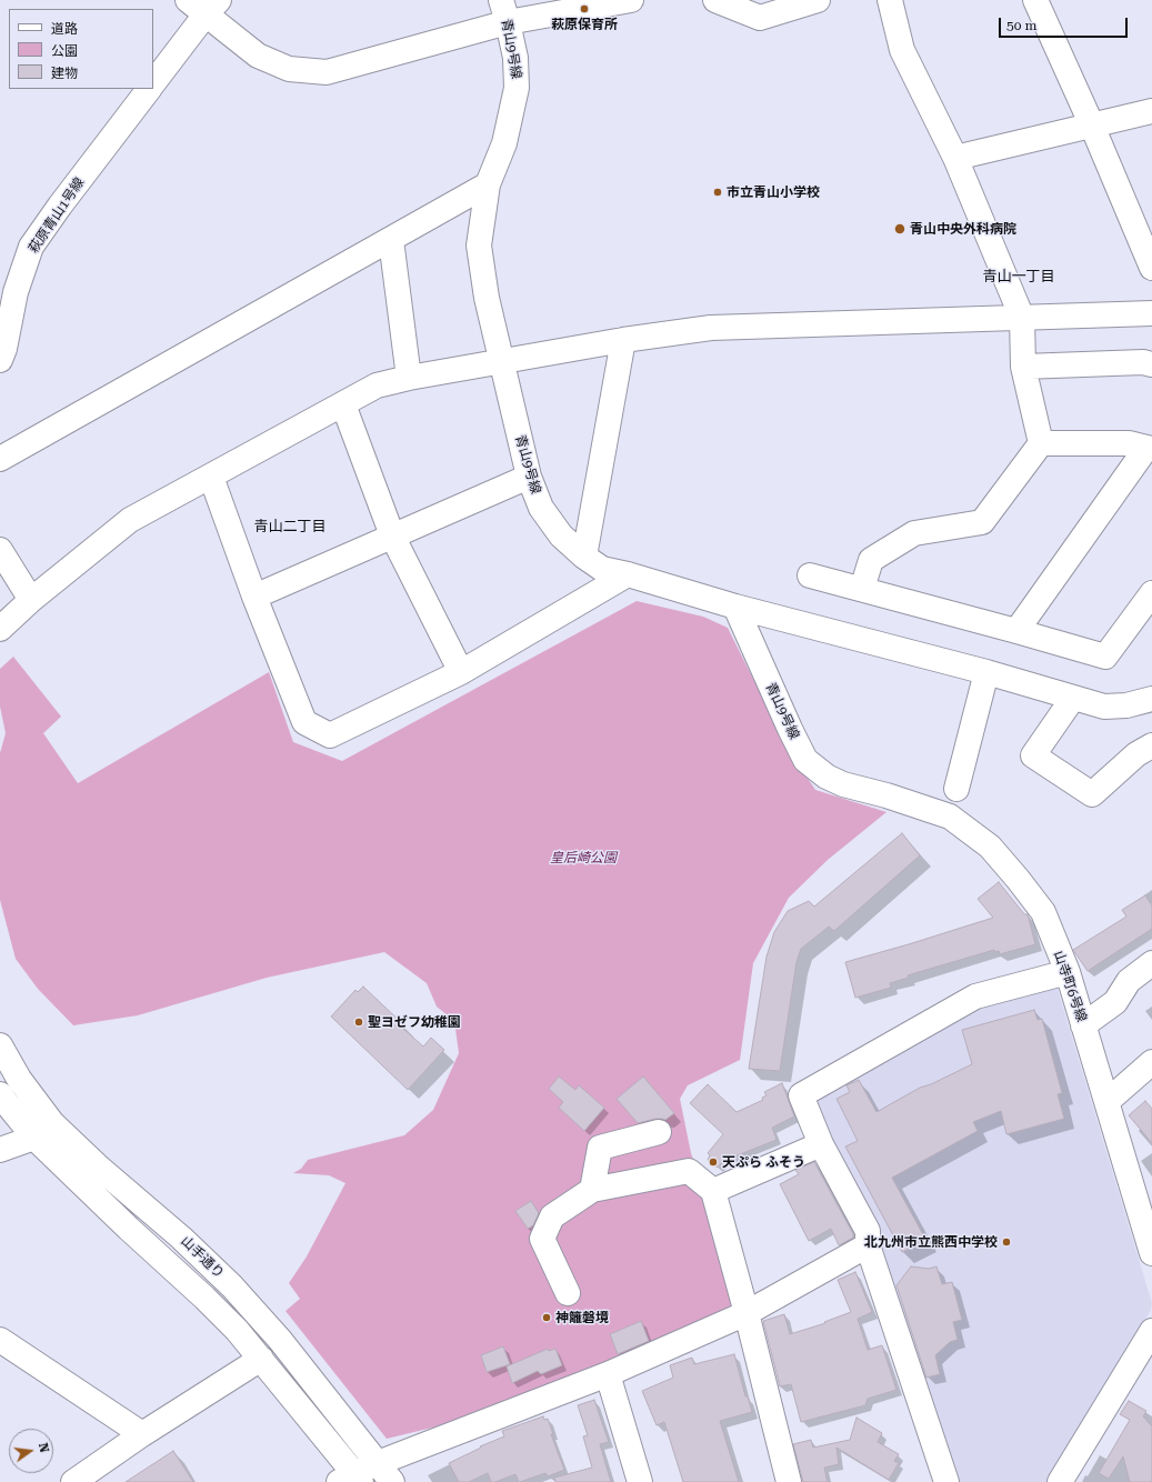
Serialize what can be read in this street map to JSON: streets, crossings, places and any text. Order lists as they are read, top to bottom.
{
  "streets": {
    "street": [
      "青山9号線",
      "萩原青山1号線",
      "山寺町6号線",
      "山手通り"
    ]
  },
  "crossings": [
    ["青山9号線", "山寺町6号線"]
  ],
  "districts": ["青山一丁目", "青山二丁目"],
  "parks": ["皇后崎公園"],
  "places": [
    "萩原保育所",
    "市立青山小学校",
    "青山中央外科病院",
    "聖ヨゼフ幼稚園",
    "天ぷら ふそう",
    "北九州市立熊西中学校",
    "神籬磐境"
  ],
  "legend": ["道路", "公園", "建物"],
  "scale_bar": "50 m",
  "north": "right"
}
